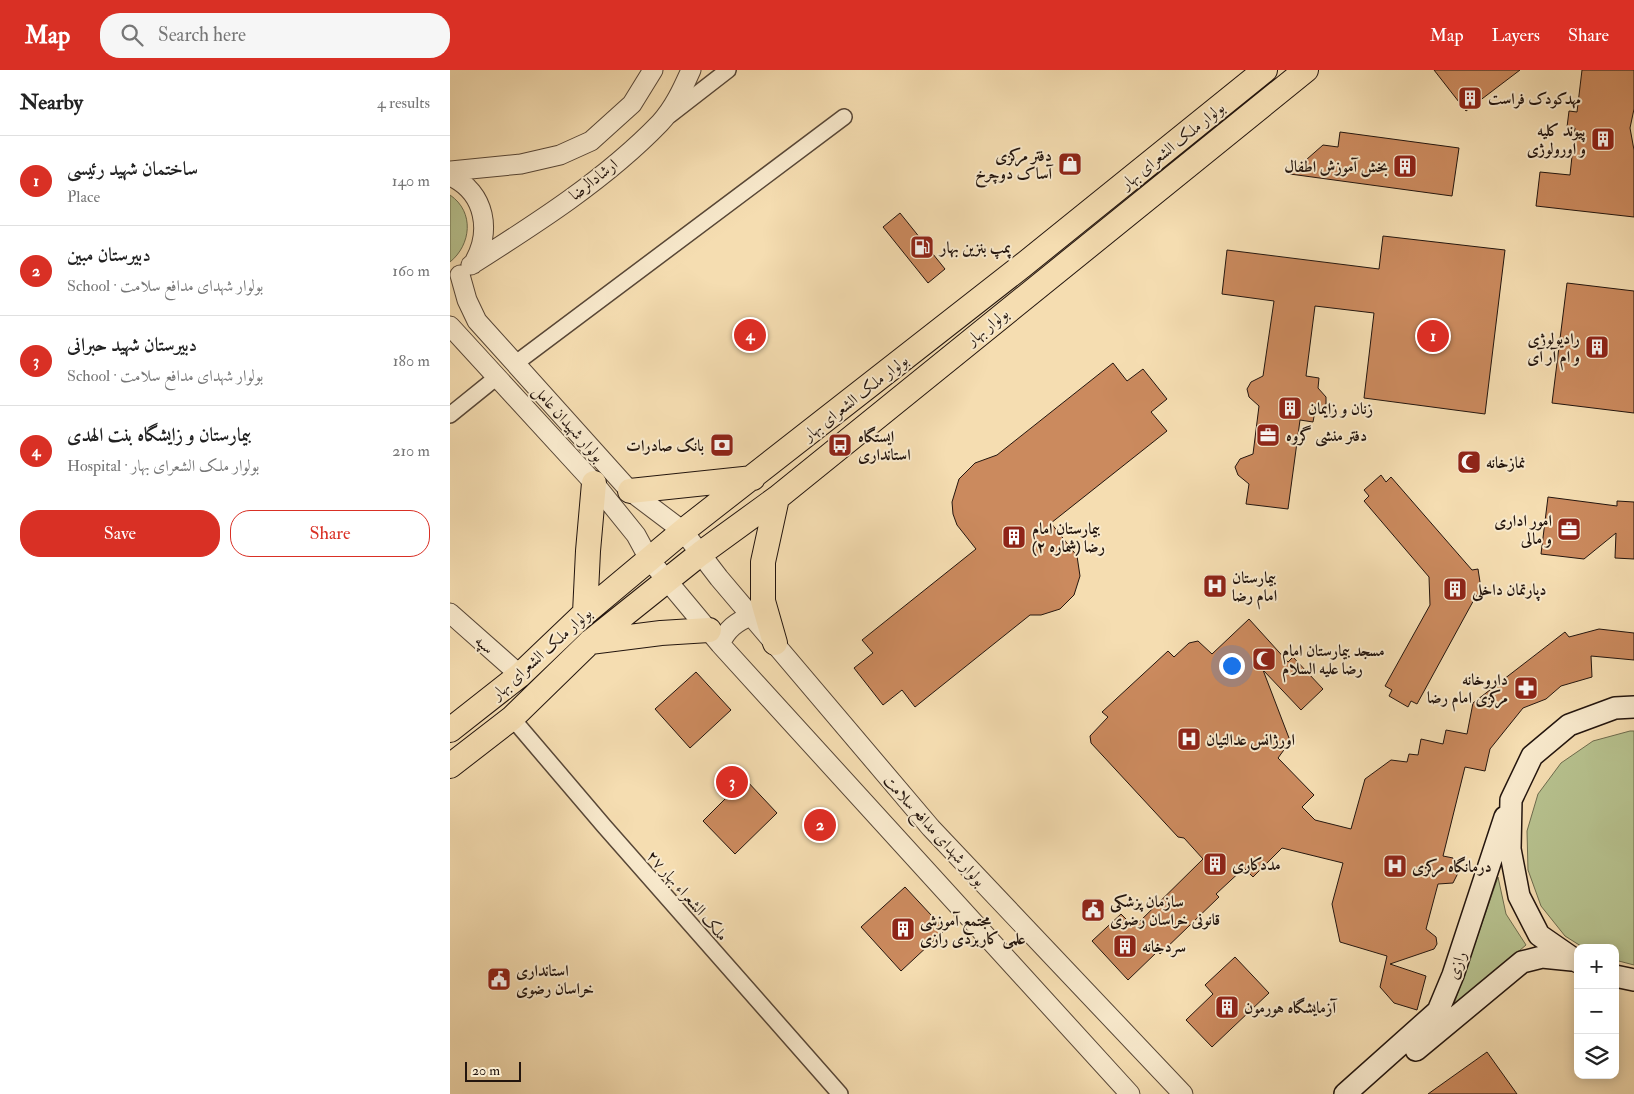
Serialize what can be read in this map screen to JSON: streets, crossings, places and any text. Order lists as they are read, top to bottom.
{
  "streets": {
    "main road": ["بولوار ملک الشعرای بهار", "بولوار بهار", "رازی"],
    "street": [
      "ارشادالرضا",
      "بولوار شهیدان عامل",
      "سپه",
      "بولوار شهدای مدافع سلامت",
      "ملک الشعراء بهار ۲۷"
    ]
  },
  "crossings": [
    ["بولوار ملک الشعرای بهار", "بولوار بهار"],
    ["بولوار ملک الشعرای بهار", "بولوار شهیدان عامل"],
    ["بولوار ملک الشعرای بهار", "سپه"],
    ["بولوار ملک الشعرای بهار", "بولوار شهدای مدافع سلامت"],
    ["بولوار ملک الشعرای بهار", "ملک الشعراء بهار ۲۷"],
    ["ارشادالرضا", "بولوار شهیدان عامل"],
    ["بولوار بهار", "بولوار شهیدان عامل"],
    ["بولوار بهار", "بولوار شهدای مدافع سلامت"],
    ["بولوار شهیدان عامل", "بولوار شهدای مدافع سلامت"]
  ],
  "places": {
    "building": [
      "مهدکودک فراست",
      "پیوند کلیه و اورولوژی",
      "بخش آموزش اطفال",
      "رادیولوژی و ام آر آی",
      "زنان و زایمان",
      "بیمارستان امام رضا (شماره ۲)",
      "دپارتمان داخلی",
      "مددکاری",
      "مجتمع آموزشی علمی کاربردی رازی",
      "سردخانه",
      "آزمایشگاه هورمون"
    ],
    "shop": ["دفتر مرکزی آساک دوچرخ"],
    "fuel station": ["پمپ بنزین بهار"],
    "office": ["دفتر منشی گروه", "امور اداری و مالی"],
    "bank": ["بانک صادرات"],
    "bus stop": ["ایستگاه استانداری"],
    "mosque": ["نمازخانه", "مسجد بیمارستان امام رضا علیه السلام"],
    "hospital": ["بیمارستان امام رضا", "اورژانس عدالتیان", "درمانگاه مرکزی"],
    "pharmacy": ["داروخانه مرکزی امام رضا"],
    "public building": ["سازمان پزشکی قانونی خراسان رضوی", "استانداری خراسان رضوی"]
  },
  "scale_bar": "20 m",
  "page": {
    "header": "Map",
    "search": "Search here",
    "nav": ["Map", "Layers", "Share"],
    "heading": ["Nearby", "4 results"],
    "list": [
      {
        "mark": "1",
        "name": "ساختمان شهید رئیسی",
        "note": "Place",
        "value": "140 m"
      },
      {
        "mark": "2",
        "name": "دبیرستان مبین",
        "note": "School · بولوار شهدای مدافع سلامت",
        "value": "160 m"
      },
      {
        "mark": "3",
        "name": "دبیرستان شهید حبرانی",
        "note": "School · بولوار شهدای مدافع سلامت",
        "value": "180 m"
      },
      {
        "mark": "4",
        "name": "بیمارستان و زایشگاه بنت الهدی",
        "note": "Hospital · بولوار ملک الشعرای بهار",
        "value": "210 m"
      }
    ],
    "pins": [
      "4",
      "1",
      "3",
      "2"
    ],
    "buttons": ["Save", "Share"],
    "map_buttons": ["+", "−"],
    "scale": "20 m"
  }
}
